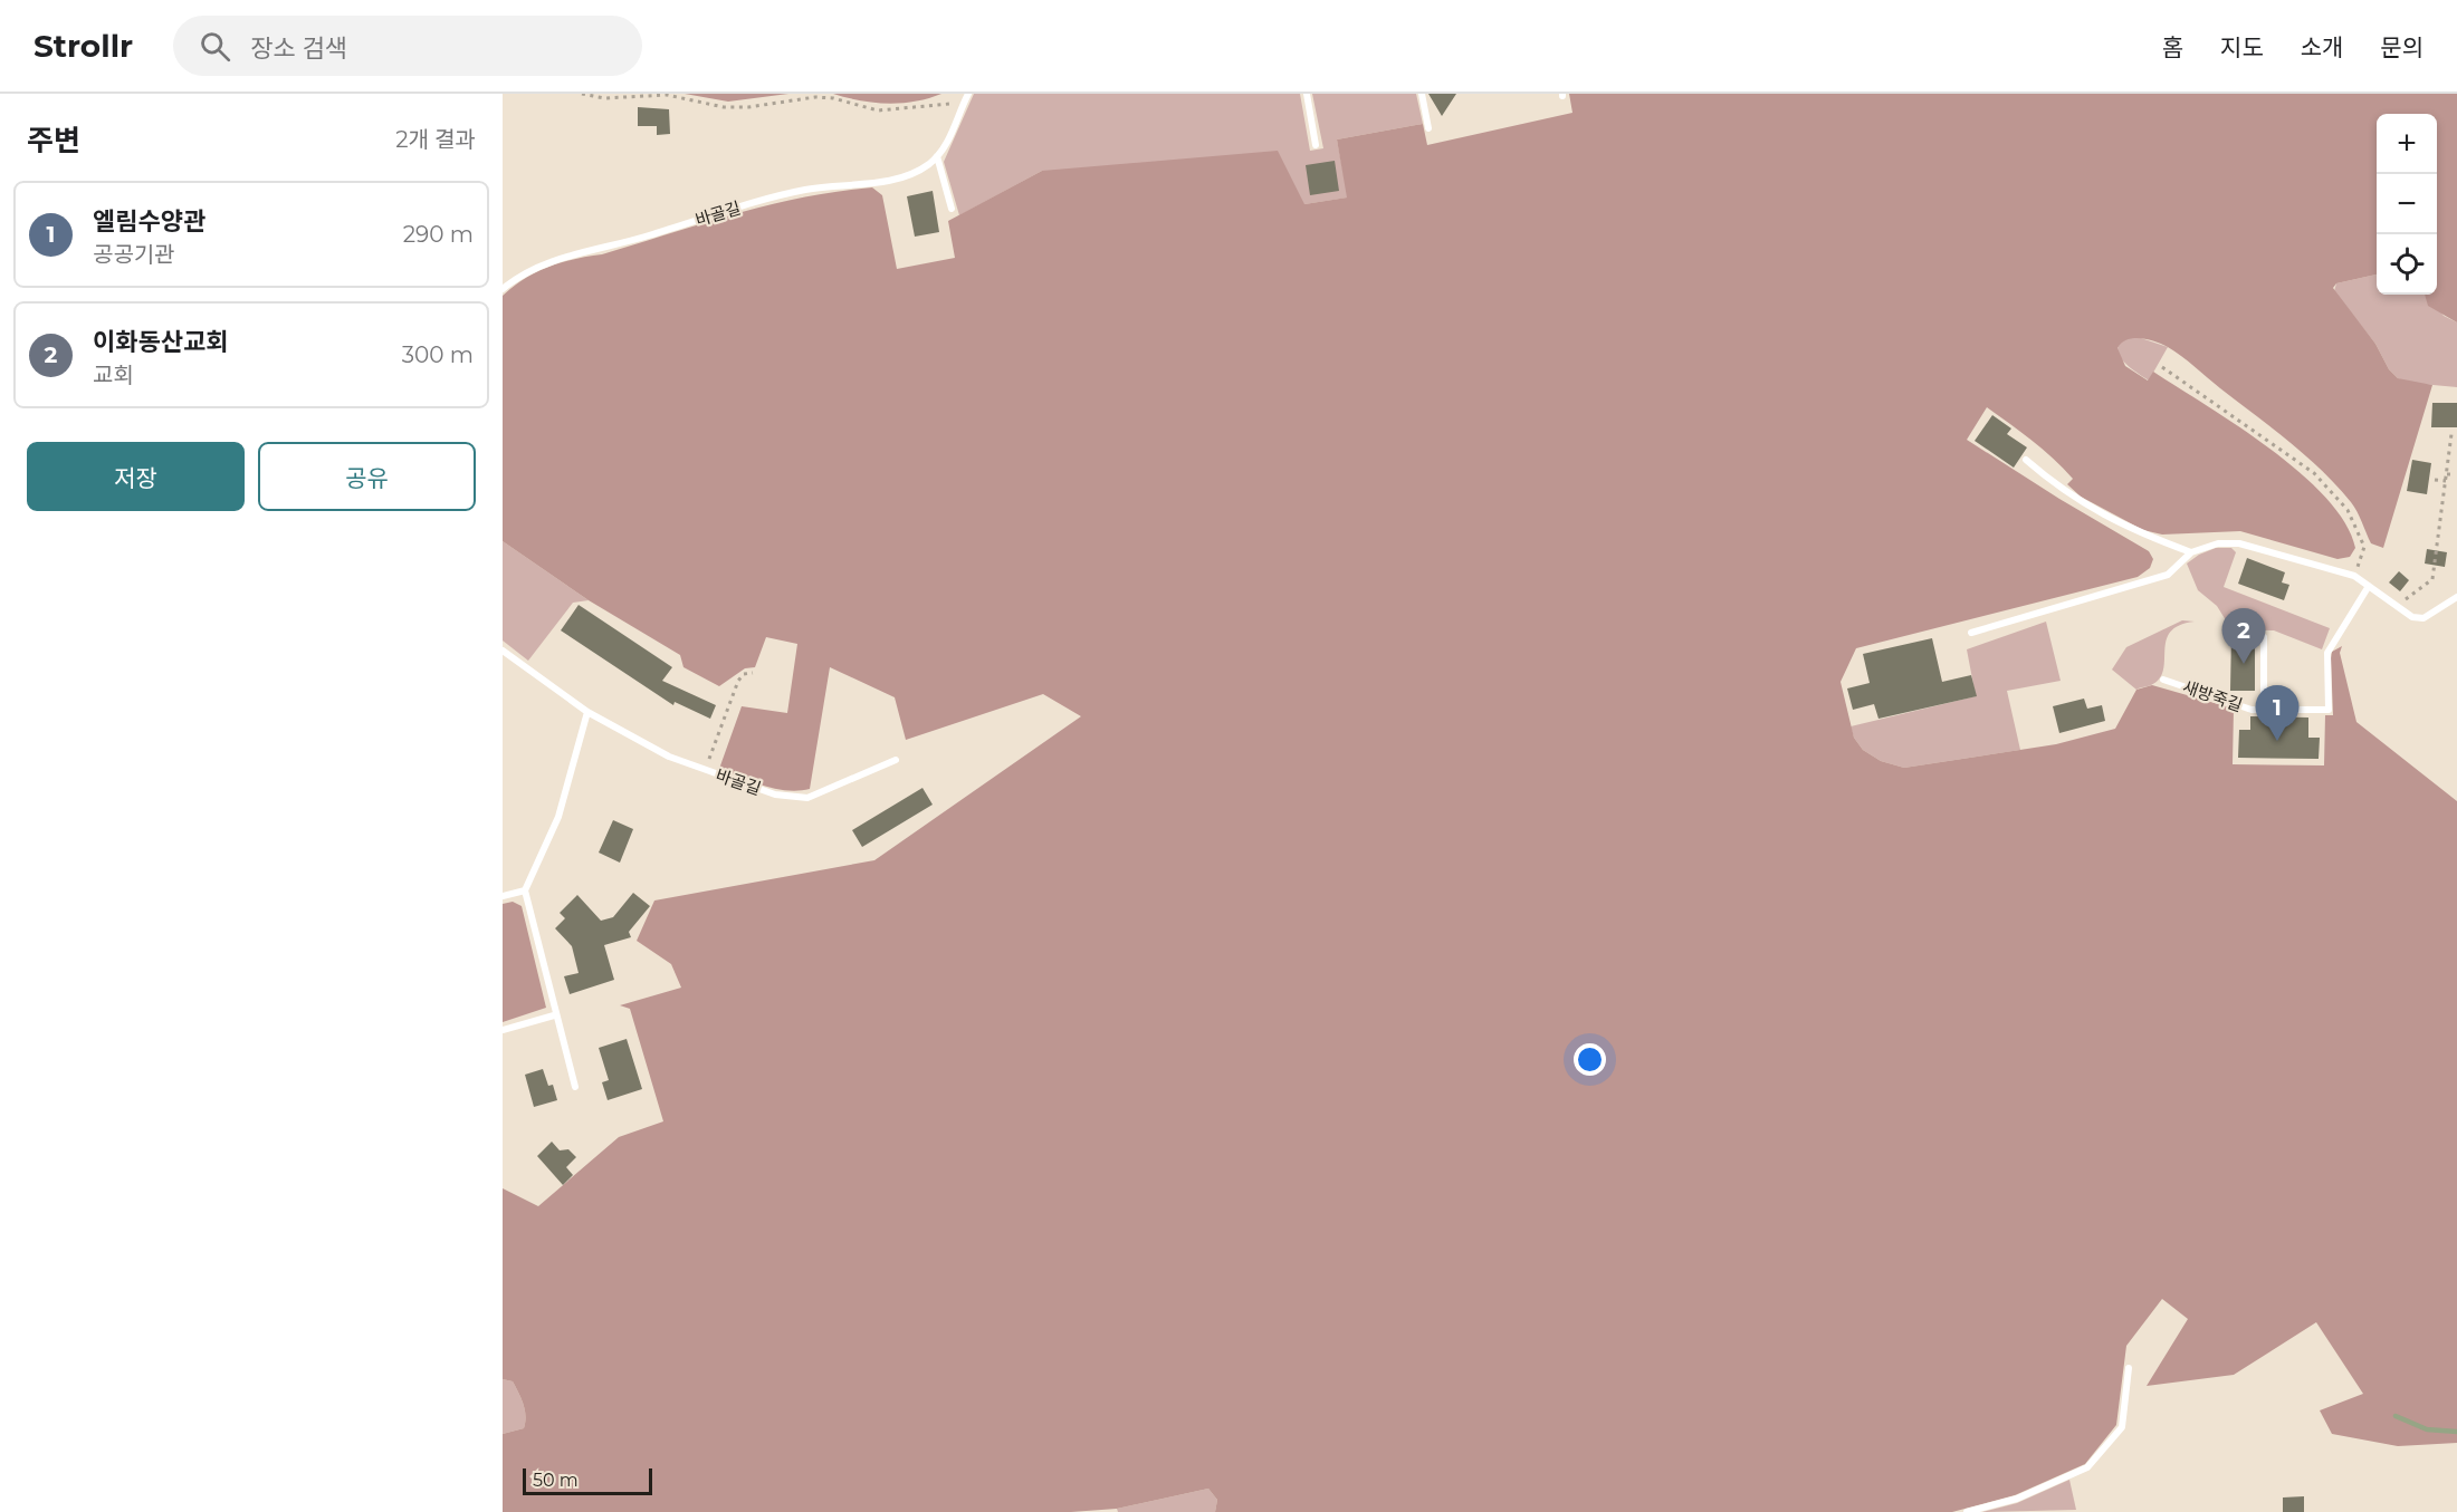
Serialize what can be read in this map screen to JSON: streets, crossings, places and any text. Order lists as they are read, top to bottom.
{
  "streets": {
    "lane": ["바골길", "새방죽길"]
  },
  "scale_bar": "50 m",
  "page": {
    "header": "Strollr",
    "search": "장소 검색",
    "nav": [
      "홈",
      "지도",
      "소개",
      "문의"
    ],
    "heading": ["주변", "2개 결과"],
    "map_buttons": ["+", "−"],
    "list": [
      {
        "mark": "1",
        "name": "엘림수양관",
        "note": "공공기관",
        "value": "290 m"
      },
      {
        "mark": "2",
        "name": "이화동산교회",
        "note": "교회",
        "value": "300 m"
      }
    ],
    "buttons": ["저장", "공유"],
    "pins": ["2", "1"],
    "scale": "50 m"
  }
}
